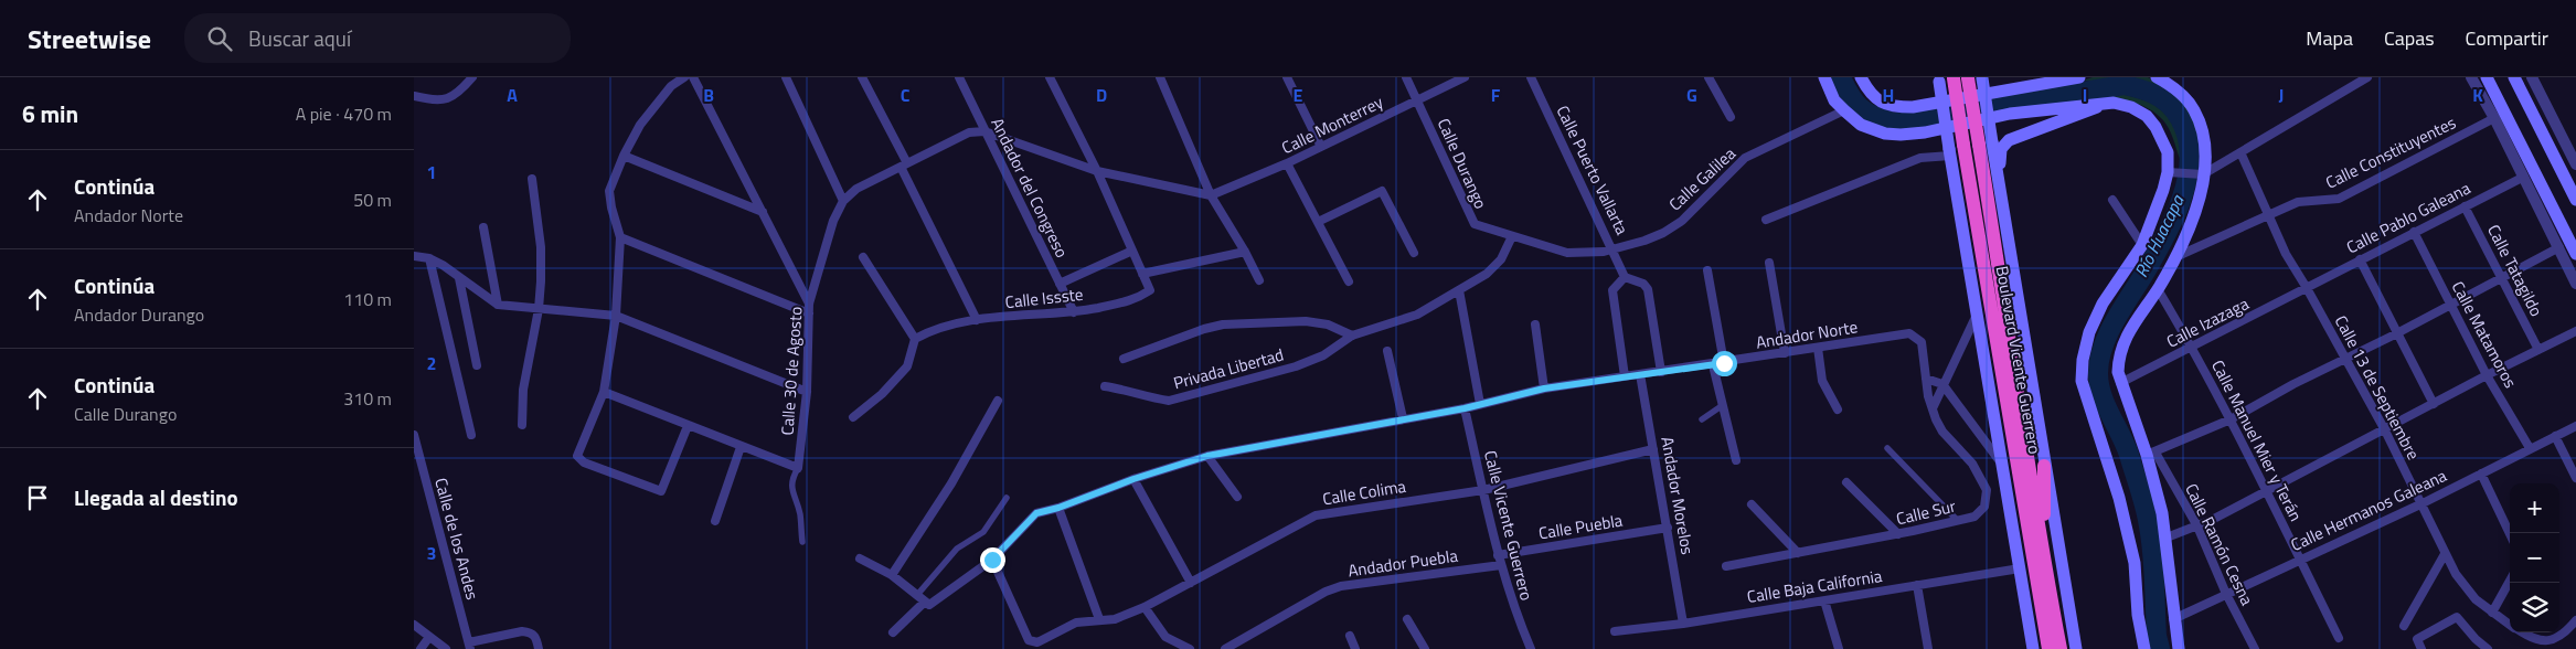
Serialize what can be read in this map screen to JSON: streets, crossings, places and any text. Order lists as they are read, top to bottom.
{
  "streets": {
    "highway": ["Boulevard Vicente Guerrero"],
    "street": [
      "Calle Monterrey",
      "Calle Constituyentes",
      "Calle Durango",
      "Calle Puerto Vallarta",
      "Calle Galilea",
      "Andador del Congreso",
      "Calle Pablo Galeana",
      "Calle Tatagildo",
      "Calle Issste",
      "Calle Izazaga",
      "Andador Norte",
      "Calle Matamoros",
      "Privada Libertad",
      "Calle 30 de Agosto",
      "Calle 13 de Septiembre",
      "Calle Manuel Mier y Terán",
      "Calle Colima",
      "Andador Morelos",
      "Calle Hermanos Galeana",
      "Calle Sur",
      "Calle Vicente Guerrero",
      "Calle Puebla",
      "Calle de los Andes",
      "Calle Ramón Cesna",
      "Andador Puebla",
      "Calle Baja California"
    ]
  },
  "crossings": [
    ["Calle Monterrey", "Calle Durango"],
    ["Calle Constituyentes", "Calle 13 de Septiembre"],
    ["Calle Durango", "Calle Galilea"],
    ["Calle Durango", "Privada Libertad"],
    ["Calle Puerto Vallarta", "Calle Galilea"],
    ["Calle Galilea", "Privada Libertad"],
    ["Andador del Congreso", "Calle Issste"],
    ["Andador del Congreso", "Calle 30 de Agosto"],
    ["Calle Pablo Galeana", "Calle Tatagildo"],
    ["Calle Pablo Galeana", "Calle Izazaga"],
    ["Calle Pablo Galeana", "Calle Matamoros"],
    ["Calle Pablo Galeana", "Calle 13 de Septiembre"],
    ["Calle Izazaga", "Calle 13 de Septiembre"],
    ["Calle Izazaga", "Calle Manuel Mier y Terán"],
    ["Andador Norte", "Andador Morelos"],
    ["Andador Norte", "Calle Sur"],
    ["Andador Norte", "Calle Vicente Guerrero"],
    ["Calle Matamoros", "Calle Hermanos Galeana"],
    ["Boulevard Vicente Guerrero", "Calle Baja California"],
    ["Calle 13 de Septiembre", "Calle Hermanos Galeana"],
    ["Calle Manuel Mier y Terán", "Calle Hermanos Galeana"],
    ["Calle Colima", "Andador Morelos"],
    ["Calle Colima", "Calle Vicente Guerrero"],
    ["Andador Morelos", "Calle Puebla"],
    ["Andador Morelos", "Calle Baja California"],
    ["Calle Hermanos Galeana", "Calle Ramón Cesna"],
    ["Calle Vicente Guerrero", "Calle Puebla"],
    ["Calle Vicente Guerrero", "Andador Puebla"]
  ],
  "water": ["Río Huacapa"],
  "page": {
    "header": "Streetwise",
    "search": "Buscar aquí",
    "nav": ["Mapa", "Capas", "Compartir"],
    "heading": ["6 min", "A pie · 470 m"],
    "list": [
      ["Continúa", "Andador Norte", "50 m"],
      ["Continúa", "Andador Durango", "110 m"],
      ["Continúa", "Calle Durango", "310 m"],
      "Llegada al destino"
    ],
    "map_buttons": ["+", "−"]
  },
  "grid": {
    "columns": [
      "A",
      "B",
      "C",
      "D",
      "E",
      "F",
      "G",
      "H",
      "I",
      "J",
      "K"
    ],
    "rows": ["1", "2", "3"]
  }
}
